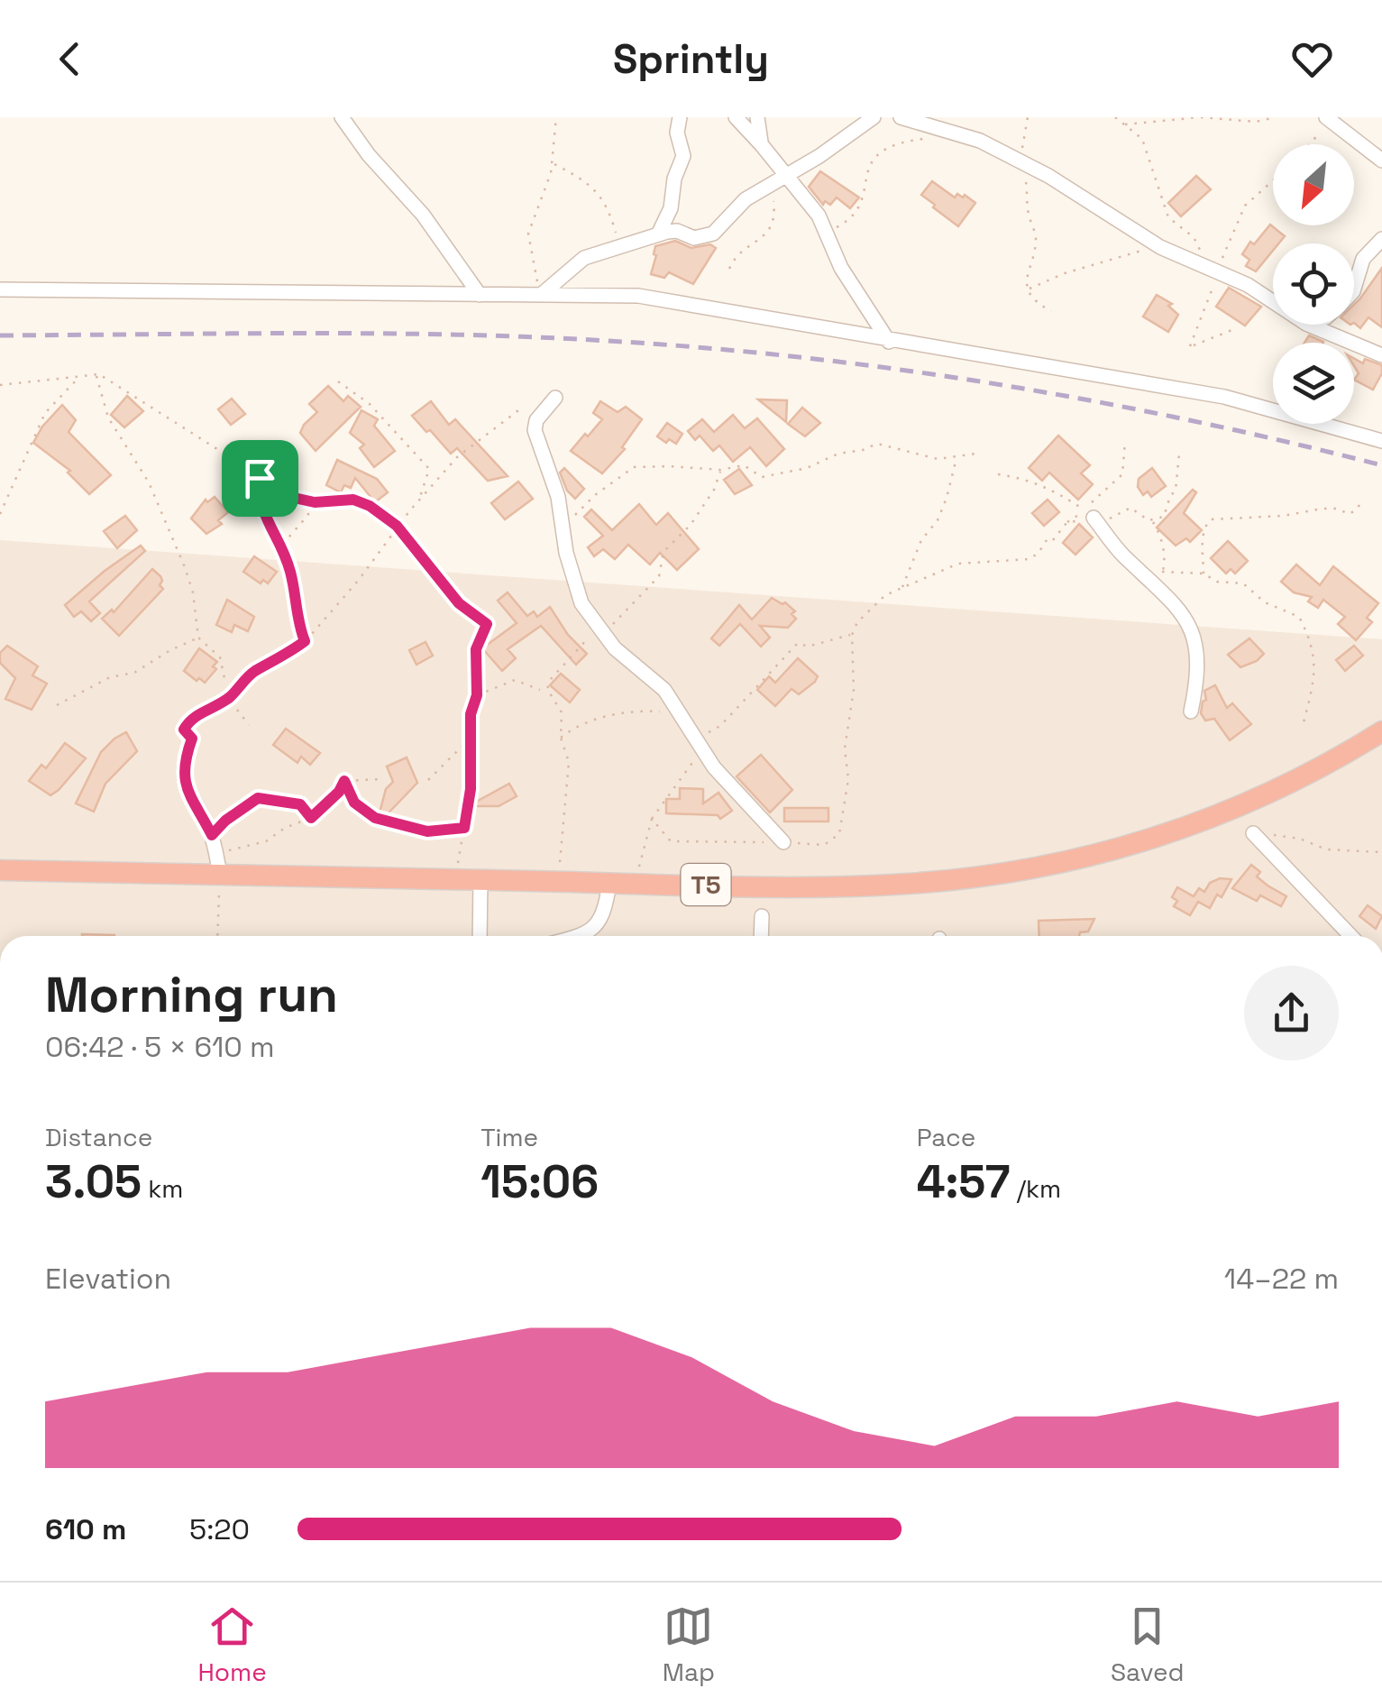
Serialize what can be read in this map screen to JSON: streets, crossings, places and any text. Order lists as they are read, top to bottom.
{
  "streets": {
    "highway": ["T5"]
  },
  "north": "bottom left",
  "page": {
    "header": "Sprintly",
    "heading": ["Morning run", "06:42 · 5 × 610 m"],
    "stats": [
      ["Distance", "3.05 km"],
      ["Time", "15:06"],
      ["Pace", "4:57 /km"]
    ],
    "chart": ["Elevation", "14–22 m"],
    "list": [
      {
        "name": "610 m",
        "note": "5:20"
      }
    ],
    "tabs": ["Home", "Map", "Saved"]
  }
}
